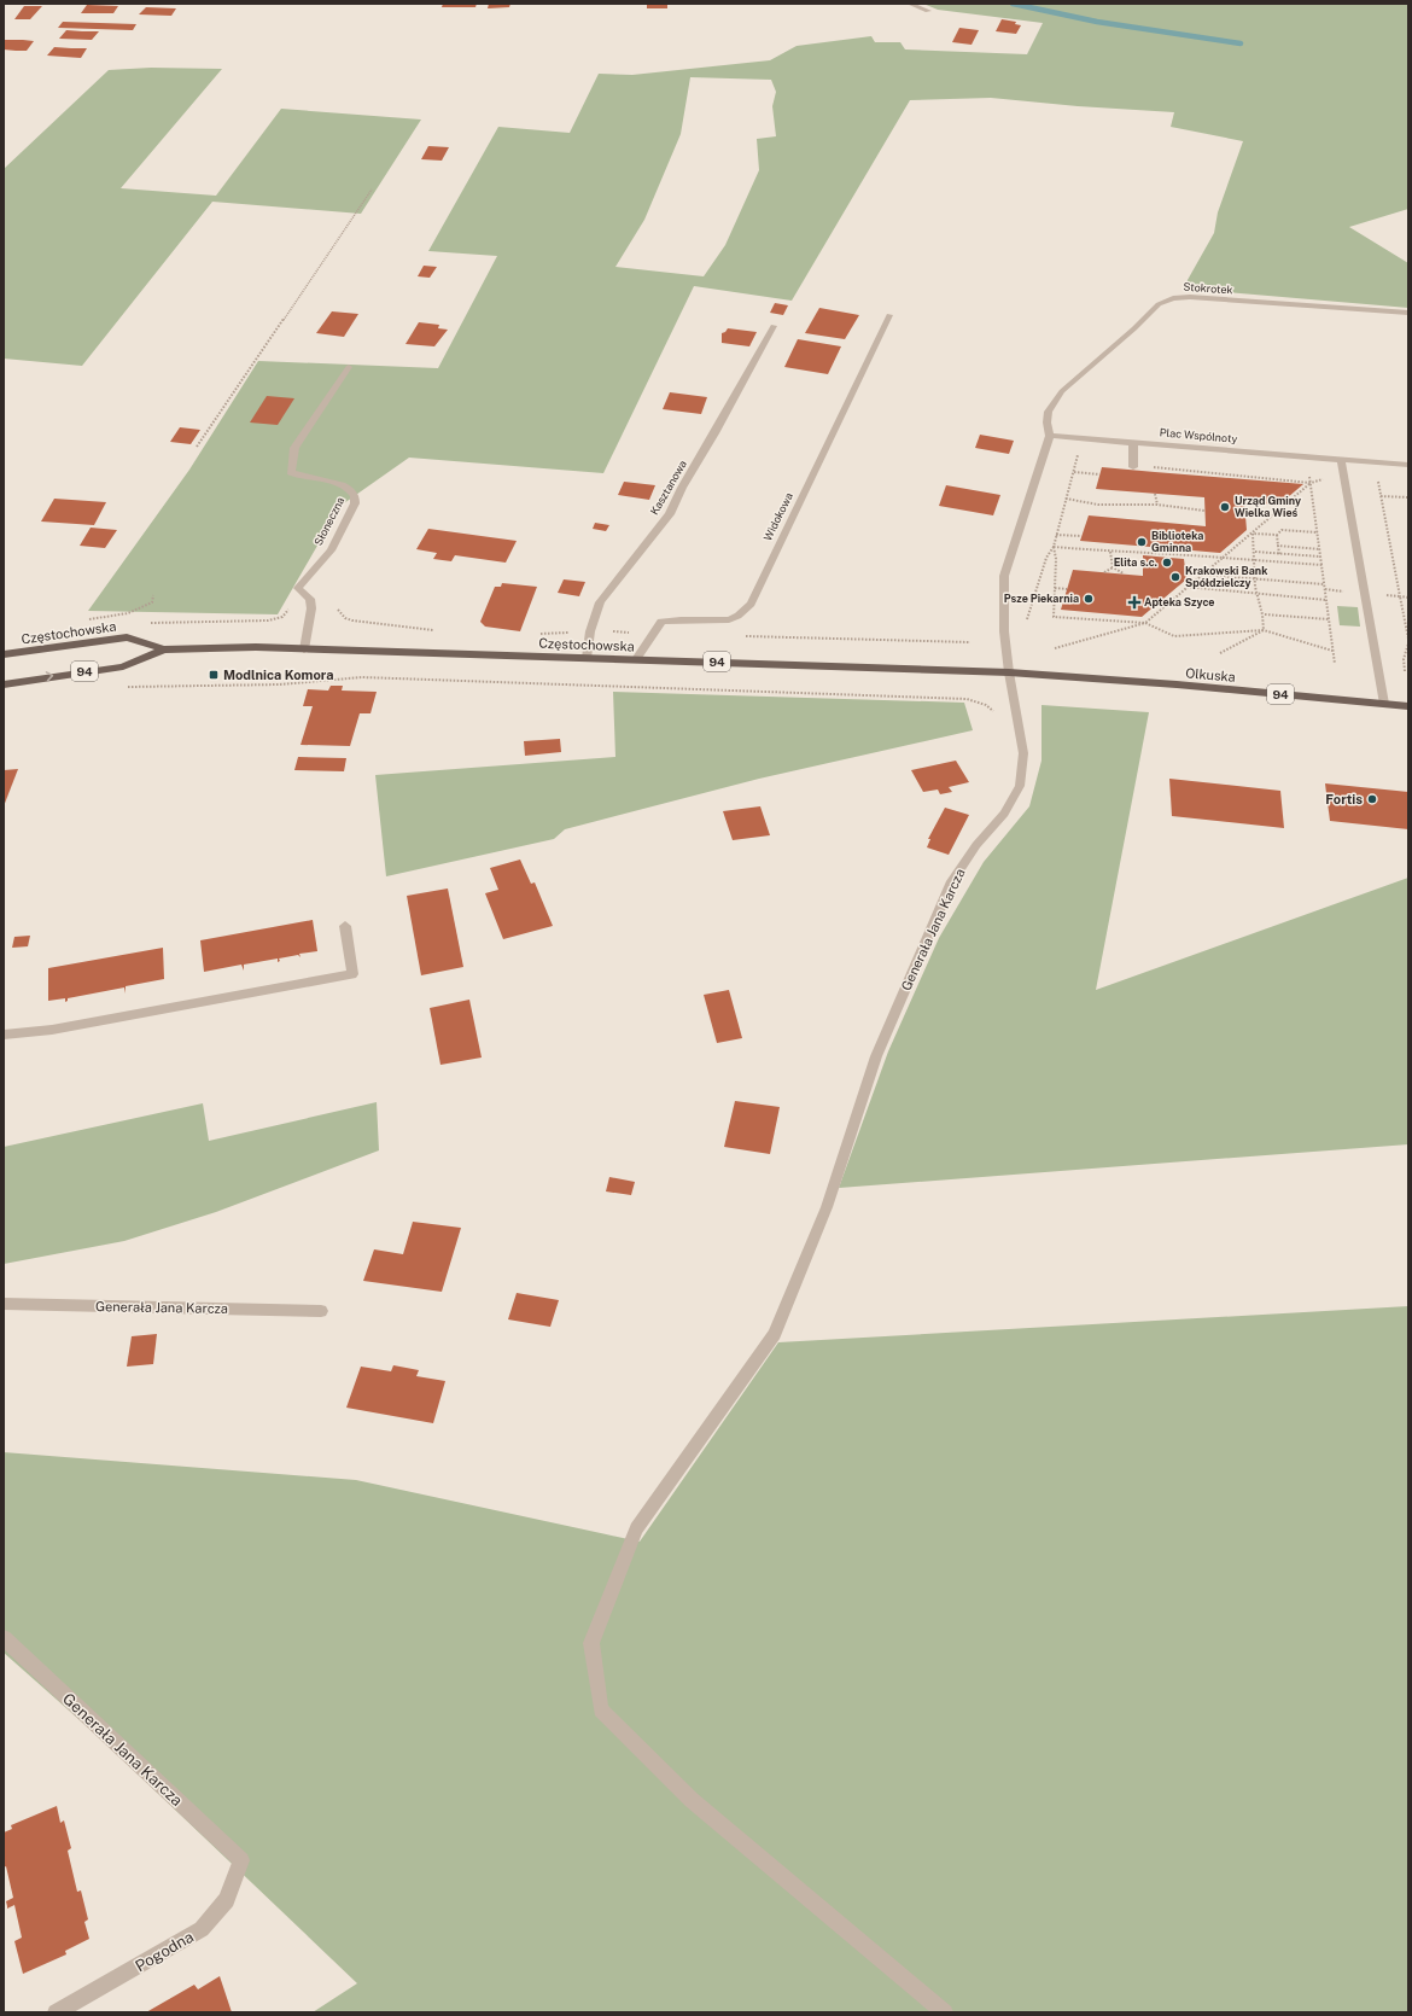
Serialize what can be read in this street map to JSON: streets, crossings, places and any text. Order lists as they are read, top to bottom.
{
  "streets": {
    "main road": ["Częstochowska", "94", "Olkuska"],
    "street": [
      "Stokrotek",
      "Plac Wspólnoty",
      "Kasztanowa",
      "Widokowa",
      "Słoneczna",
      "Generała Jana Karcza",
      "Pogodna"
    ]
  },
  "crossings": [
    ["Stokrotek", "Plac Wspólnoty"],
    ["Kasztanowa", "Częstochowska"],
    ["Widokowa", "Częstochowska"],
    ["Słoneczna", "Częstochowska"],
    ["Częstochowska", "Olkuska"],
    ["Częstochowska", "Generała Jana Karcza"],
    ["Olkuska", "Generała Jana Karcza"],
    ["Generała Jana Karcza", "Pogodna"]
  ],
  "places": {
    "other": [
      "Urząd Gminy Wielka Wieś",
      "Biblioteka Gminna",
      "Elita s.c.",
      "Krakowski Bank Spółdzielczy",
      "Psze Piekarnia",
      "Fortis"
    ],
    "health": ["Apteka Szyce"],
    "transit": ["Modlnica Komora"]
  }
}
